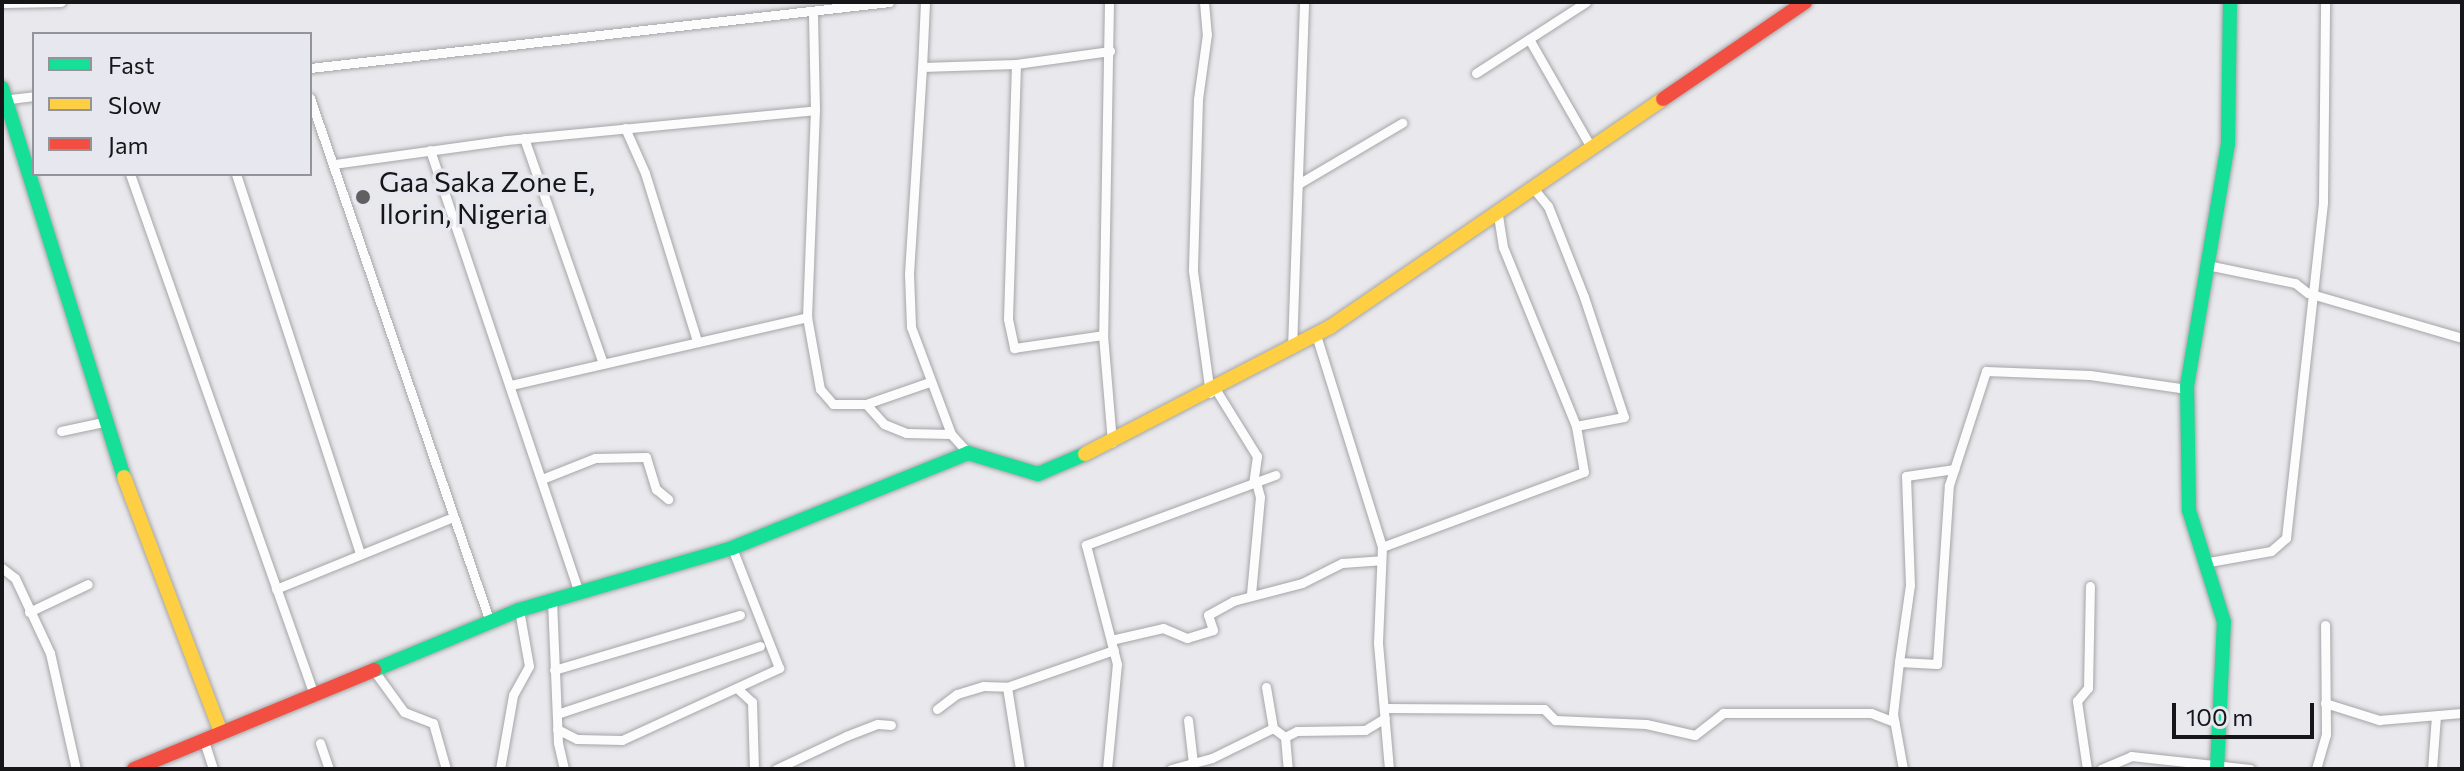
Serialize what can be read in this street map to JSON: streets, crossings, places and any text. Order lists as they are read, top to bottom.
{
  "places": ["Gaa Saka Zone E, Ilorin, Nigeria"],
  "legend": ["Fast", "Slow", "Jam"],
  "scale_bar": "100 m"
}
